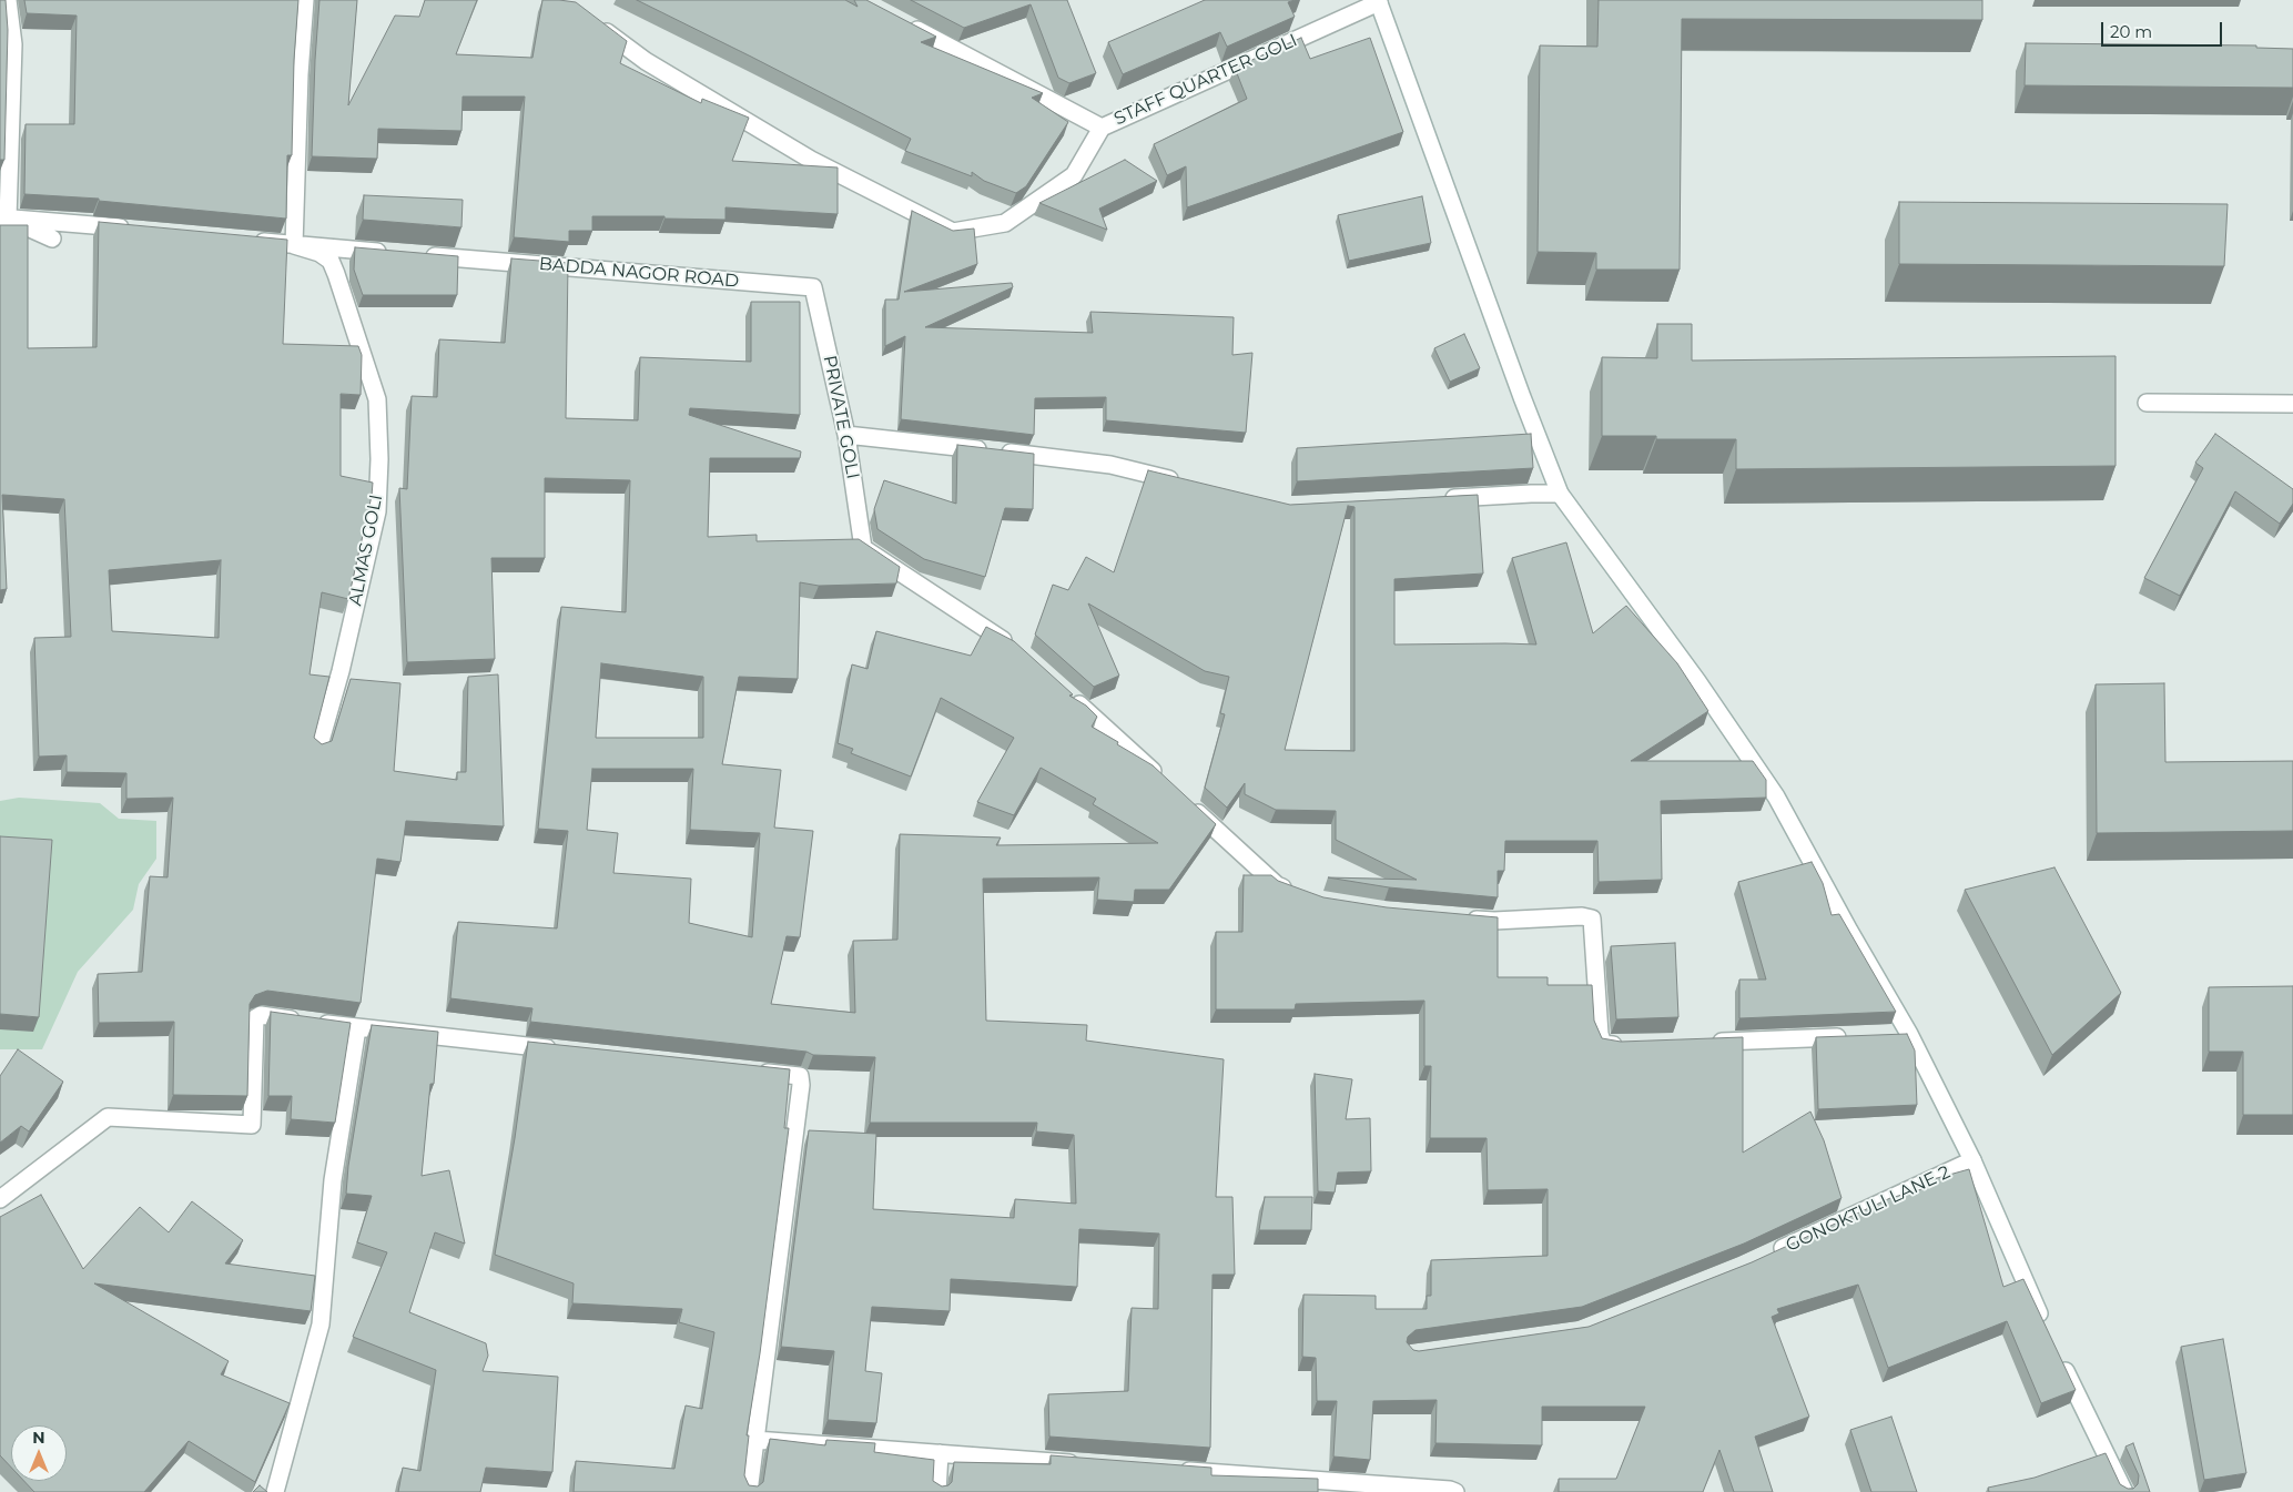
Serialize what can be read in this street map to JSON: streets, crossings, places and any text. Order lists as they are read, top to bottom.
{
  "streets": {
    "street": [
      "STAFF QUARTER GOLI",
      "BADDA NAGOR ROAD",
      "PRIVATE GOLI",
      "ALMAS GOLI",
      "GONOKTULI LANE 2"
    ]
  },
  "crossings": [
    ["BADDA NAGOR ROAD", "PRIVATE GOLI"]
  ],
  "scale_bar": "20 m",
  "north": "top"
}
